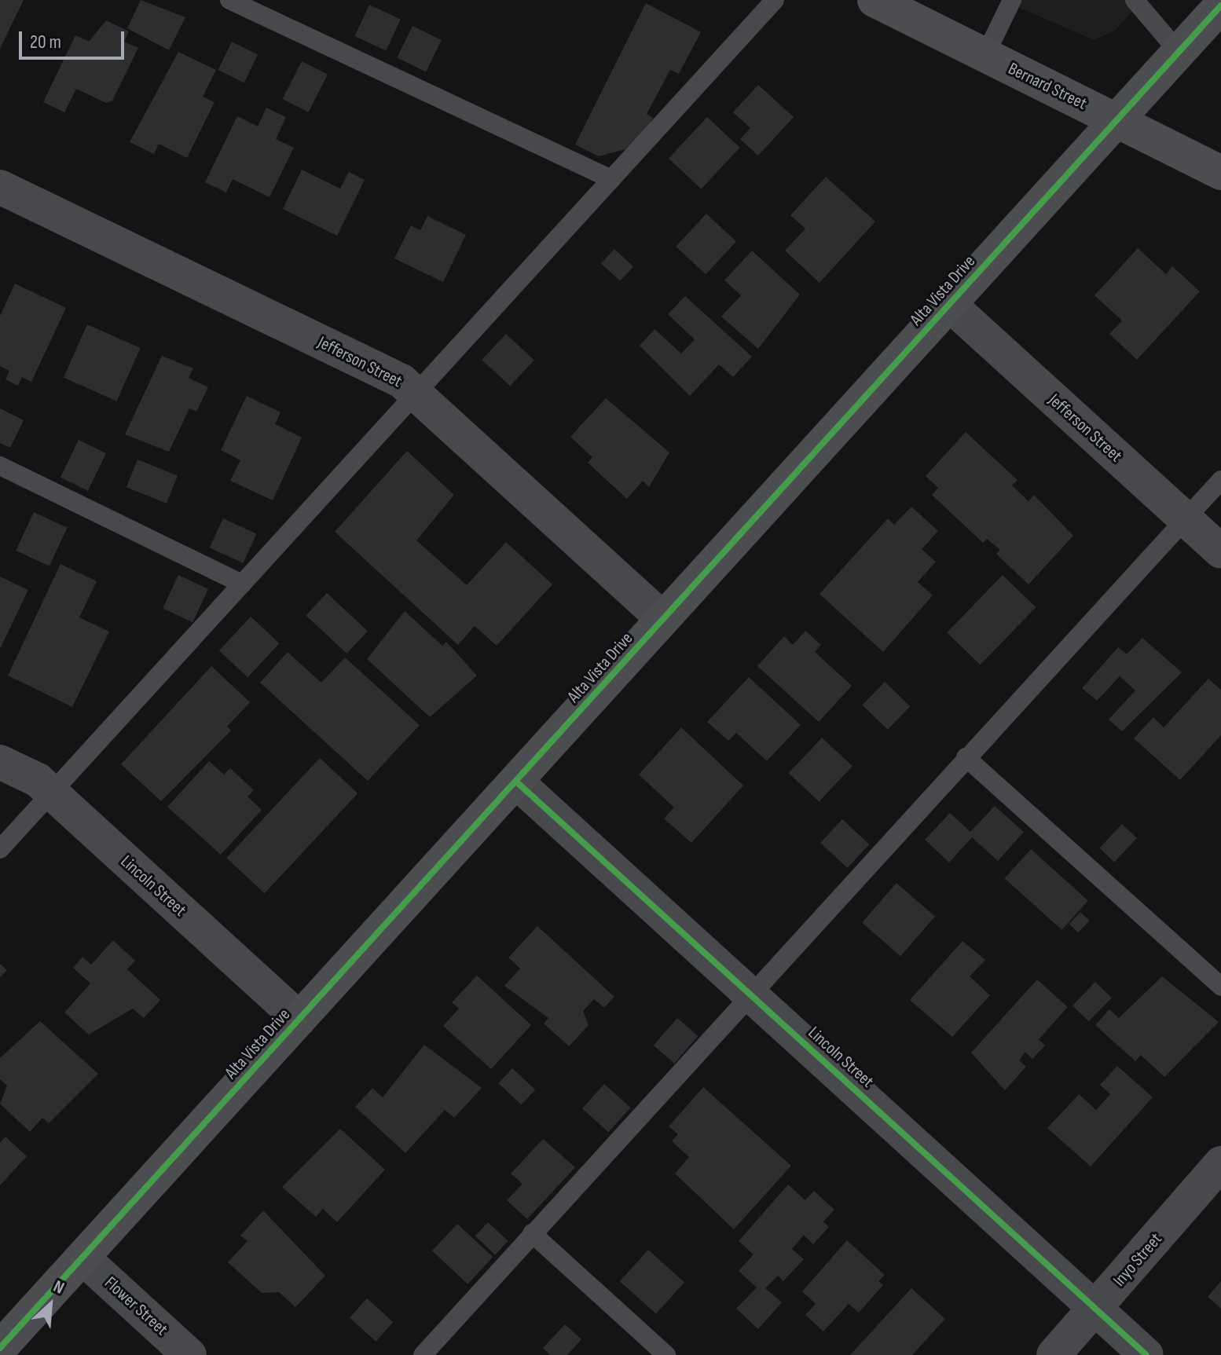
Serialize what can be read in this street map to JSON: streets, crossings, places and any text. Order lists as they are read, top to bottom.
{
  "streets": {
    "street": [
      "Bernard Street",
      "Alta Vista Drive",
      "Jefferson Street",
      "Lincoln Street",
      "Inyo Street",
      "Flower Street"
    ]
  },
  "crossings": [
    ["Bernard Street", "Alta Vista Drive"],
    ["Alta Vista Drive", "Jefferson Street"],
    ["Alta Vista Drive", "Lincoln Street"],
    ["Alta Vista Drive", "Flower Street"],
    ["Lincoln Street", "Inyo Street"]
  ],
  "scale_bar": "20 m",
  "north": "top right"
}
